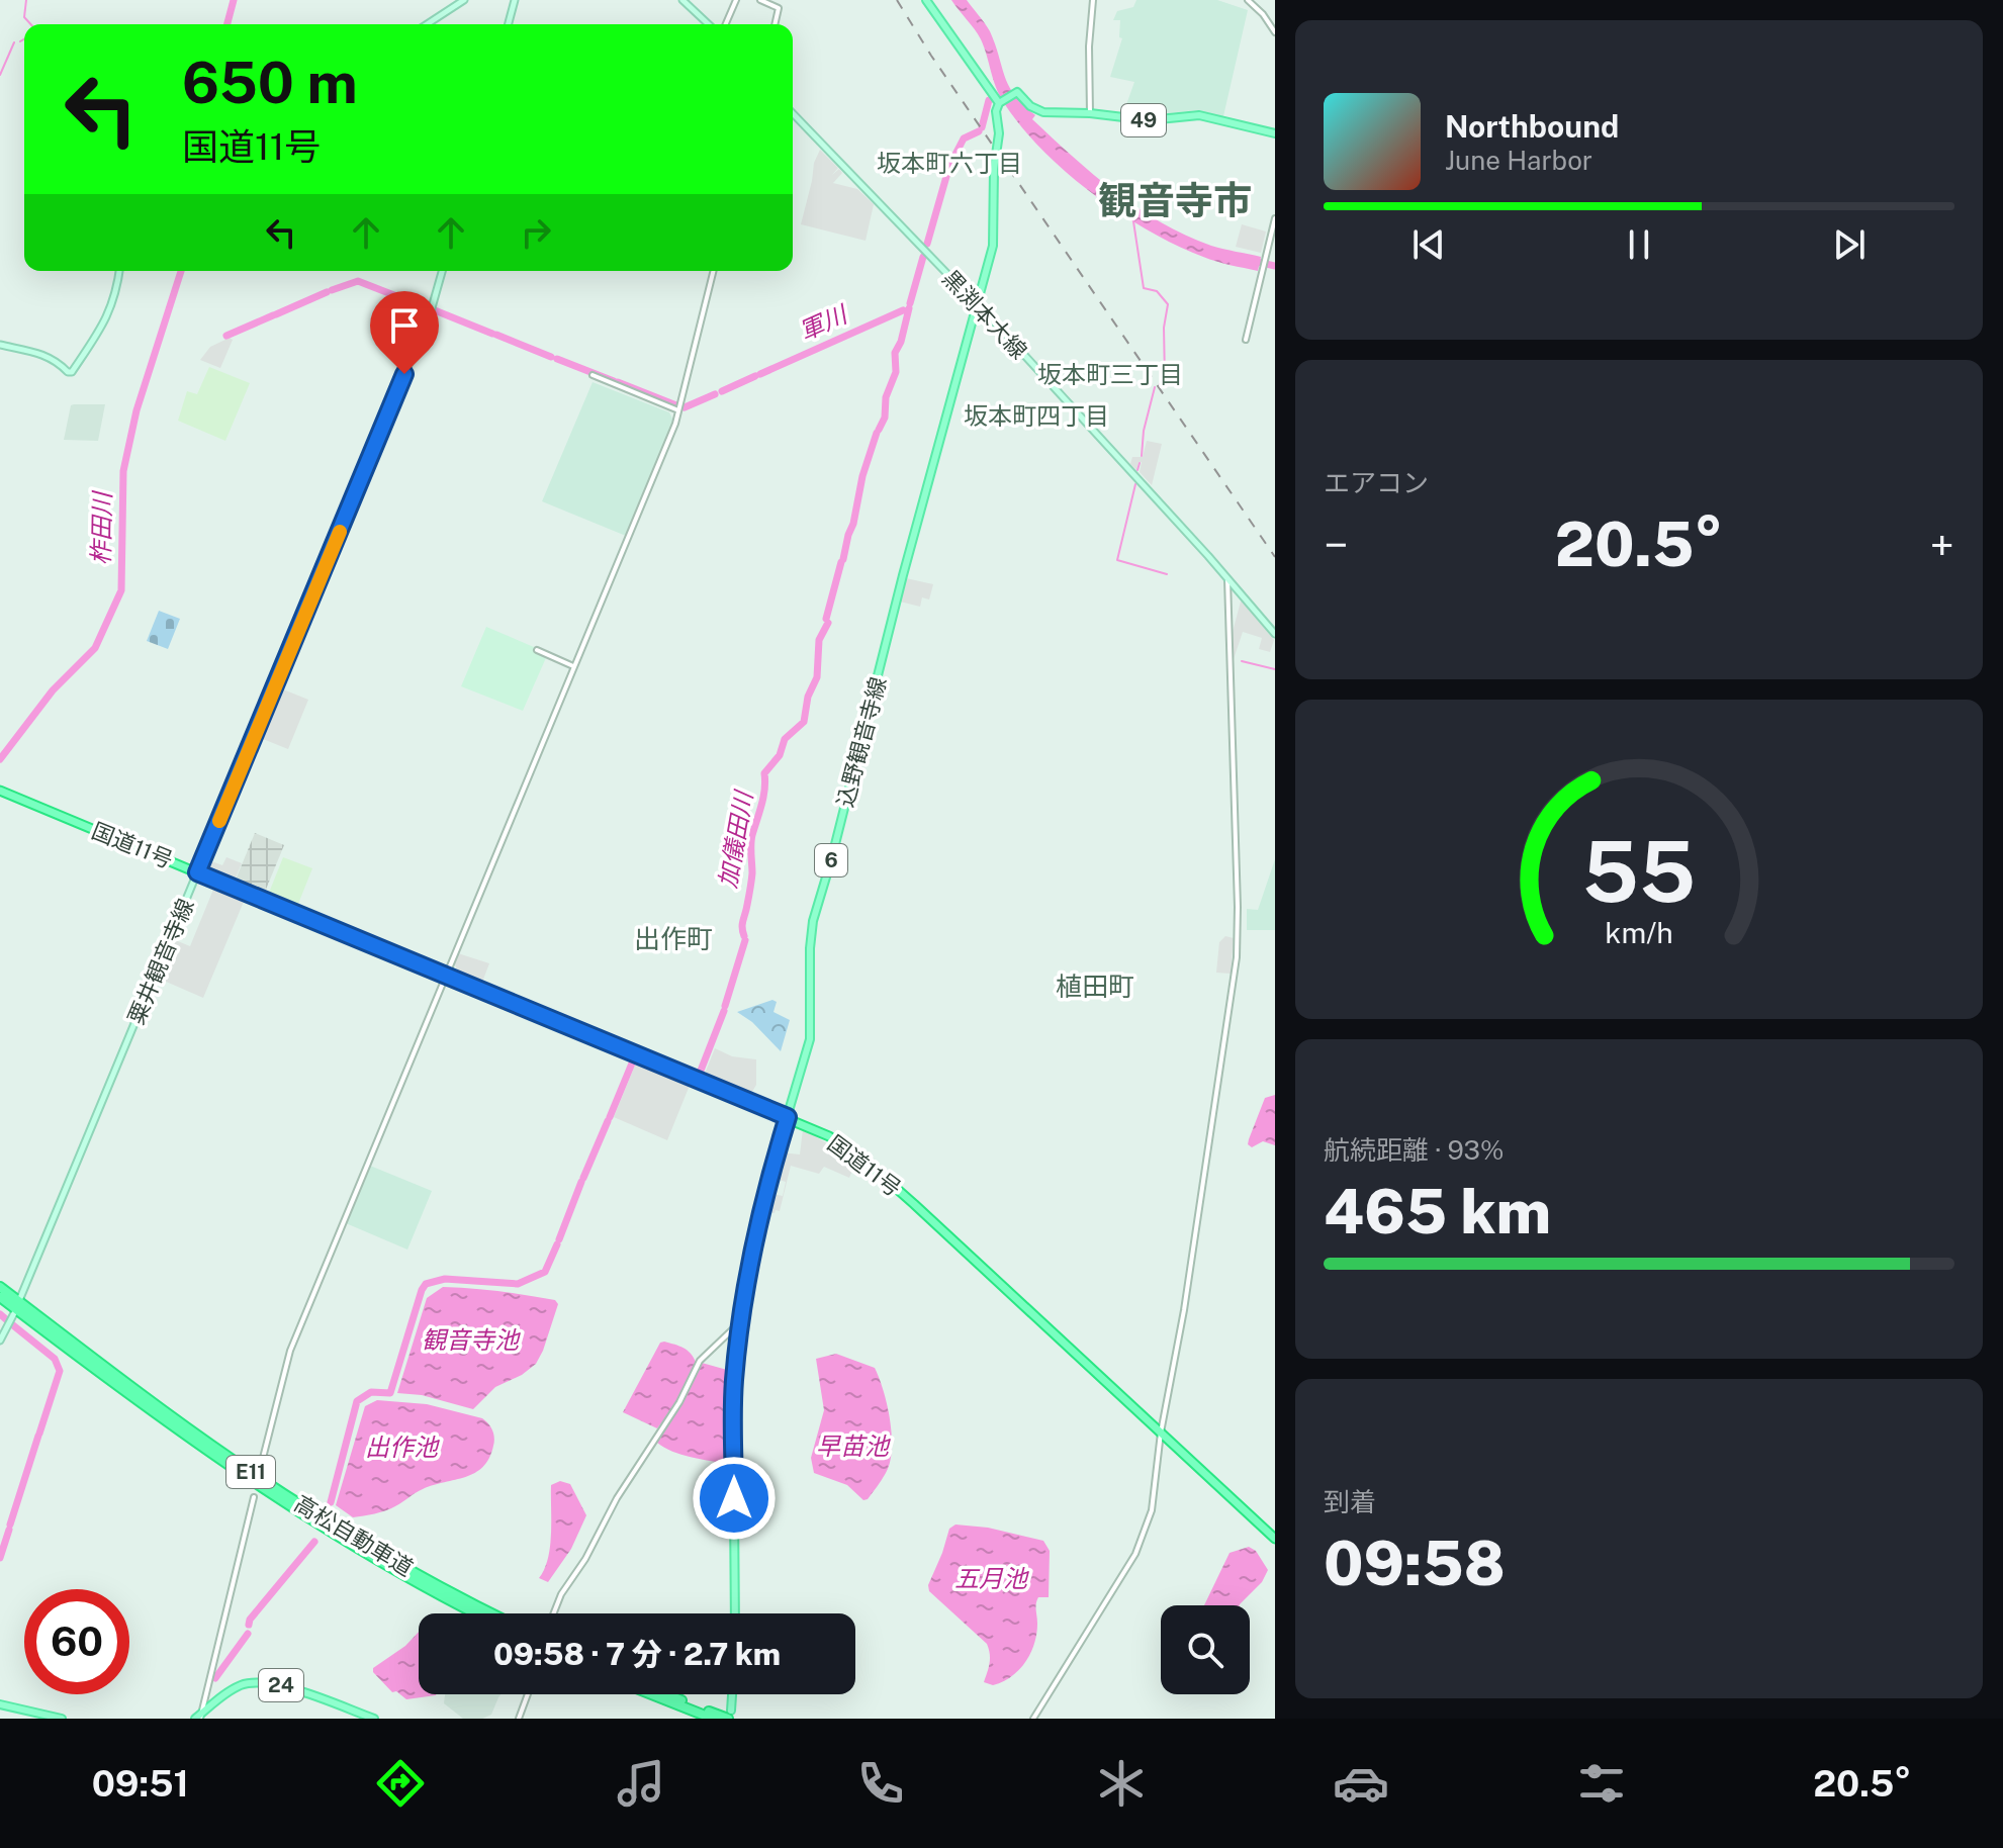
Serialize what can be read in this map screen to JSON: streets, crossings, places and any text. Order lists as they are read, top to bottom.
{
  "streets": {
    "highway": ["国道11号", "E11", "高松自動車道"],
    "main road": [
      "49",
      "黒渕本大線",
      "込野観音寺線",
      "6",
      "粟井観音寺線",
      "24"
    ]
  },
  "crossings": [
    ["49", "込野観音寺線"],
    ["黒渕本大線", "込野観音寺線"],
    ["込野観音寺線", "国道11号"],
    ["国道11号", "粟井観音寺線"]
  ],
  "districts": [
    "坂本町六丁目",
    "観音寺市",
    "坂本町三丁目",
    "坂本町四丁目",
    "出作町",
    "植田町"
  ],
  "water": [
    "軍川",
    "柞田川",
    "加儀田川",
    "観音寺池",
    "早苗池",
    "出作池",
    "五月池"
  ],
  "page": {
    "turn": ["650 m", "国道11号"],
    "song": ["Northbound", "June Harbor"],
    "tile": [
      "エアコン",
      ["航続距離 · 93%", "465 km"],
      ["到着", "09:58"]
    ],
    "heat": ["−", "20.5°", "+"],
    "limit": "60",
    "trip": "09:58 · 7 分 · 2.7 km",
    "tabs": ["09:51", "20.5°"],
    "gauge": ["55", "km/h"]
  }
}
